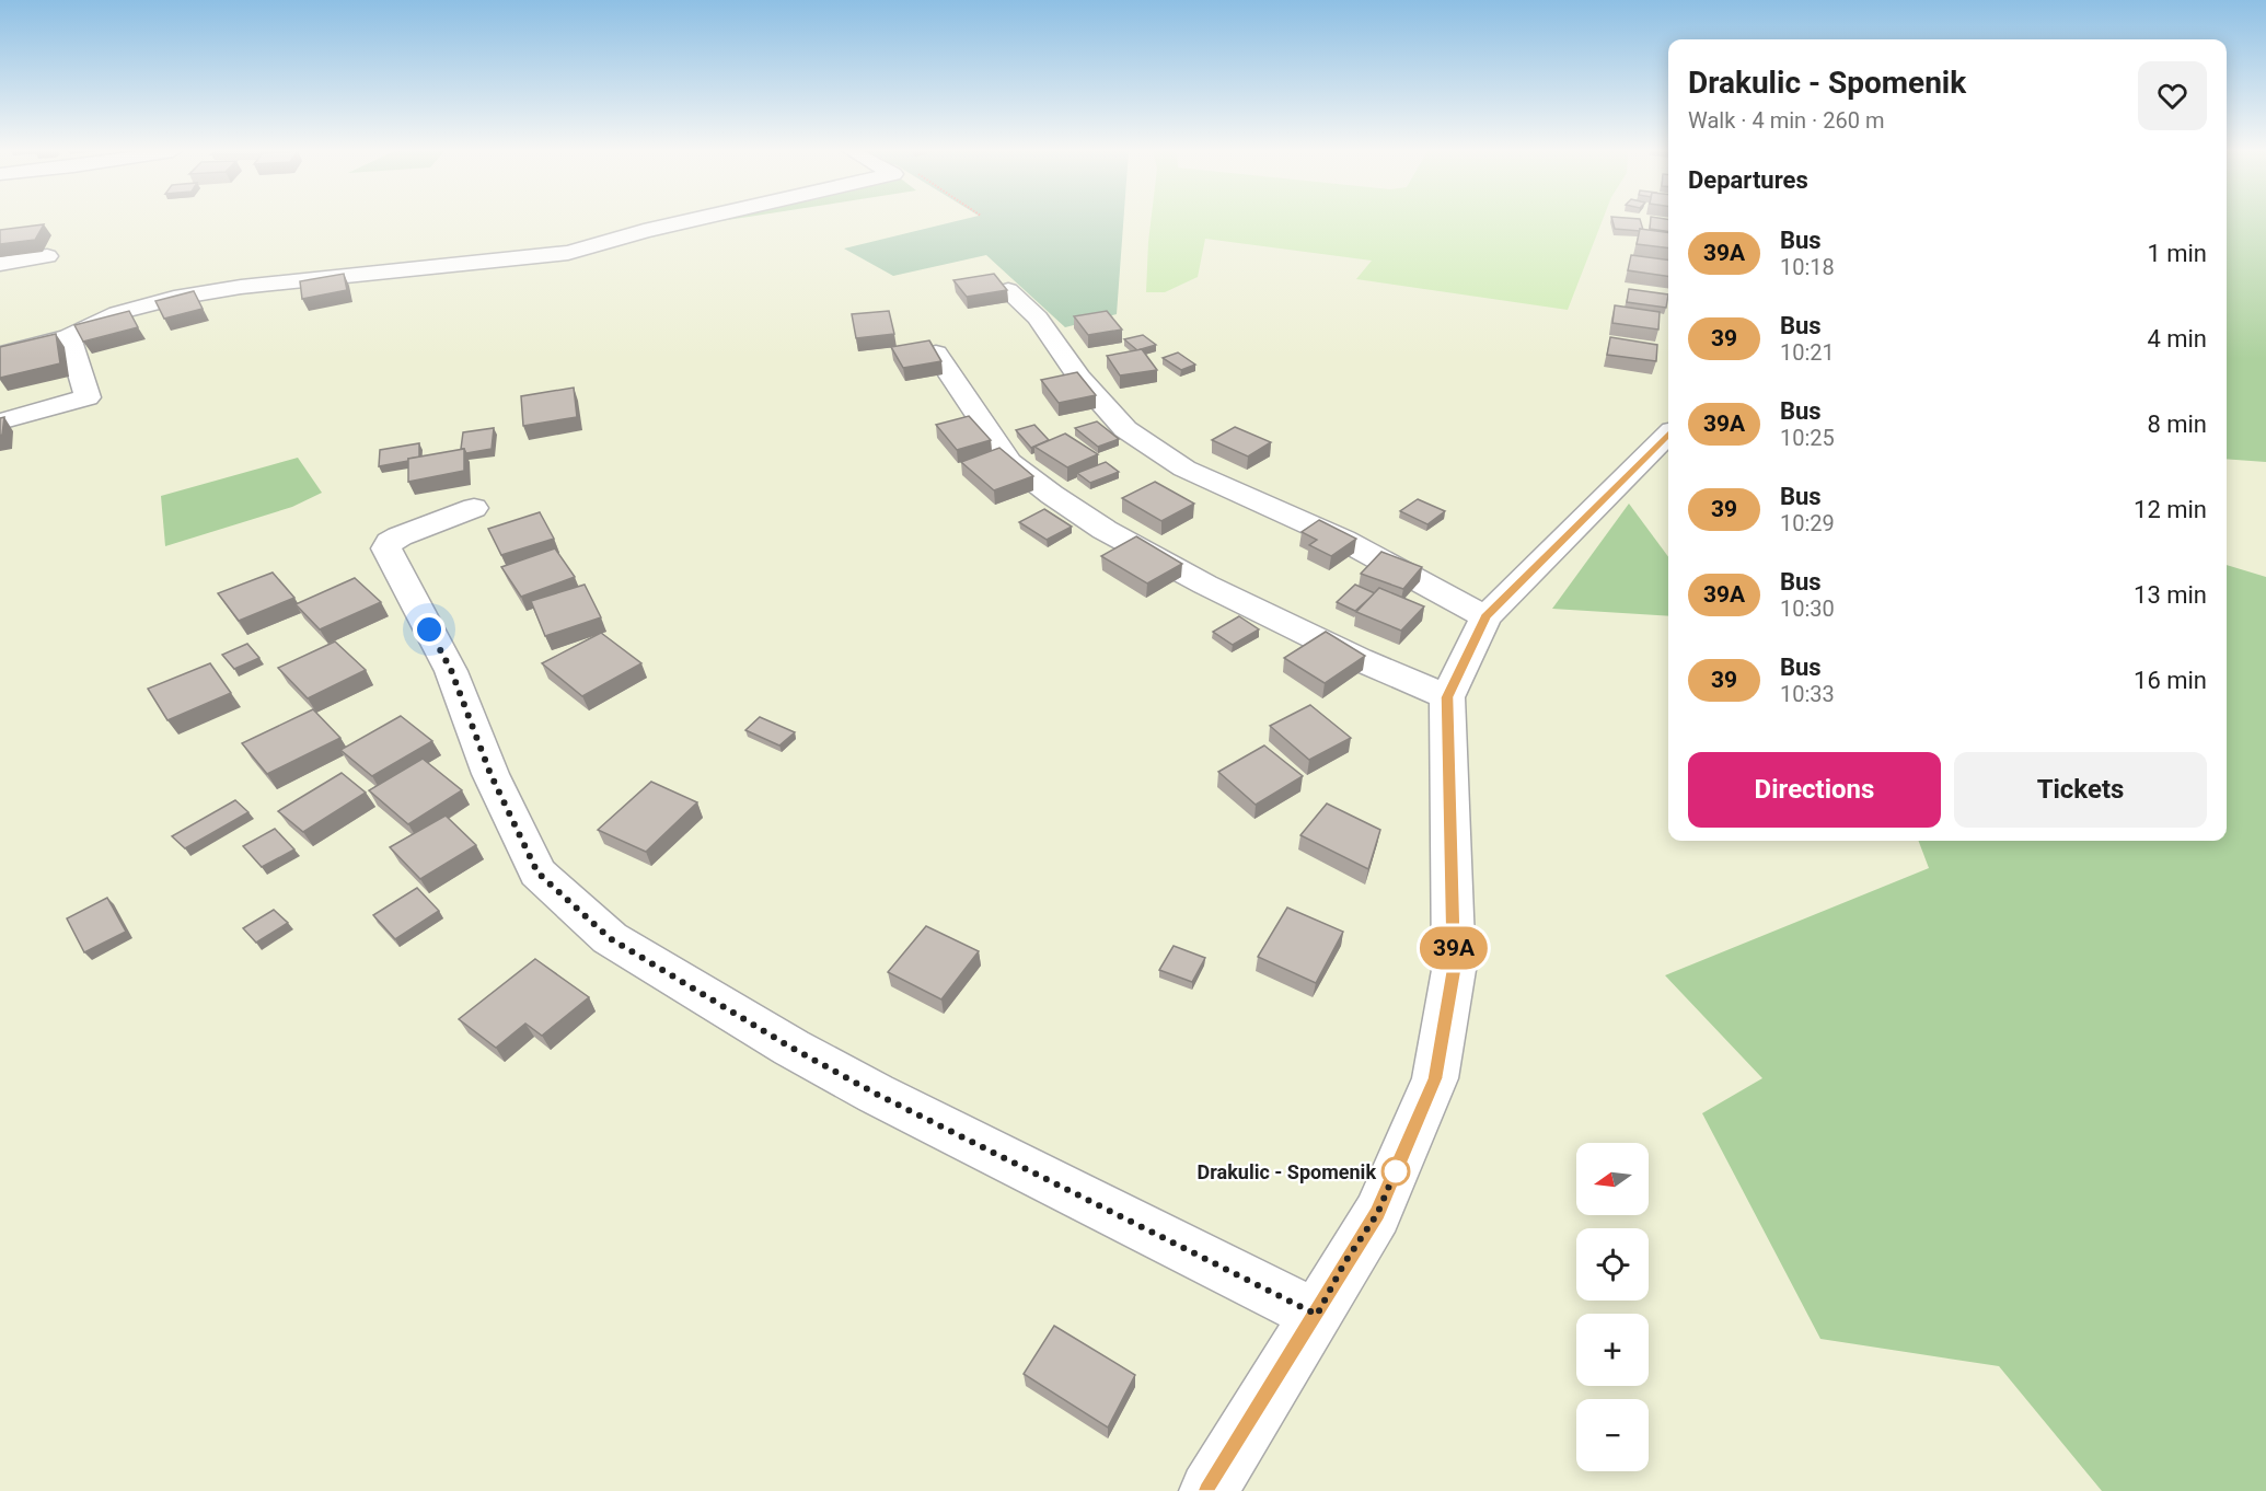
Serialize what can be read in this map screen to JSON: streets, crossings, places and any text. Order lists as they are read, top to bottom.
{
  "places": ["Drakulic - Spomenik"],
  "lines": ["bus line 39A"],
  "north": "left",
  "page": {
    "on_map": "39A",
    "heading": [
      ["Drakulic - Spomenik", "Walk · 4 min · 260 m"],
      "Departures"
    ],
    "list": [
      {
        "mark": "39A",
        "name": "Bus",
        "note": "10:18",
        "value": "1 min"
      },
      {
        "mark": "39",
        "name": "Bus",
        "note": "10:21",
        "value": "4 min"
      },
      {
        "mark": "39A",
        "name": "Bus",
        "note": "10:25",
        "value": "8 min"
      },
      {
        "mark": "39",
        "name": "Bus",
        "note": "10:29",
        "value": "12 min"
      },
      {
        "mark": "39A",
        "name": "Bus",
        "note": "10:30",
        "value": "13 min"
      },
      {
        "mark": "39",
        "name": "Bus",
        "note": "10:33",
        "value": "16 min"
      }
    ],
    "buttons": ["Directions", "Tickets"],
    "map_buttons": ["+", "−"]
  }
}
